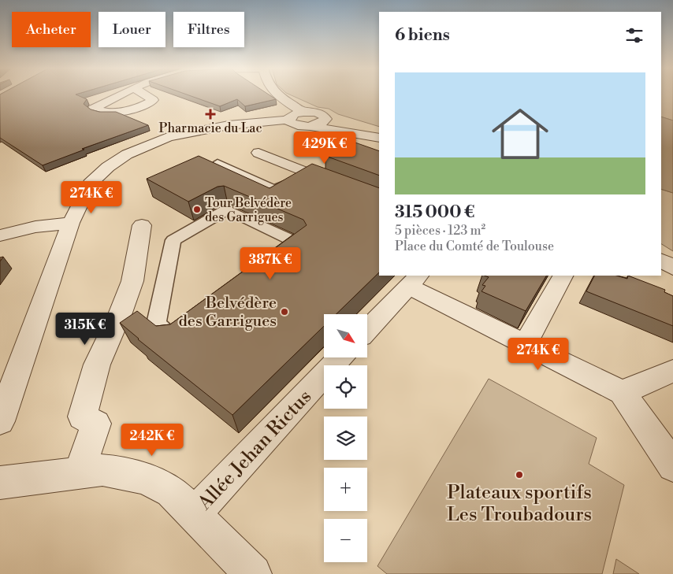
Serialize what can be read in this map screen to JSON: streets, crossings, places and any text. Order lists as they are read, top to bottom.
{
  "streets": {
    "street": ["Allée Jehan Rictus"]
  },
  "places": {
    "health": ["Pharmacie du Lac"],
    "other": ["Tour Belvédère des Garrigues", "Belvédère des Garrigues", "Plateaux sportifs Les Troubadours"]
  },
  "north": "bottom right",
  "page": {
    "chip": ["Acheter", "Louer", "Filtres"],
    "heading": "6 biens",
    "list": [
      {
        "name": "315 000 €",
        "note": "5 pièces · 123 m² · Place du Comté de Toulouse"
      }
    ],
    "price": [
      "429K €",
      "274K €",
      "387K €",
      "315K €",
      "274K €",
      "242K €"
    ],
    "map_buttons": ["+", "−"]
  }
}
